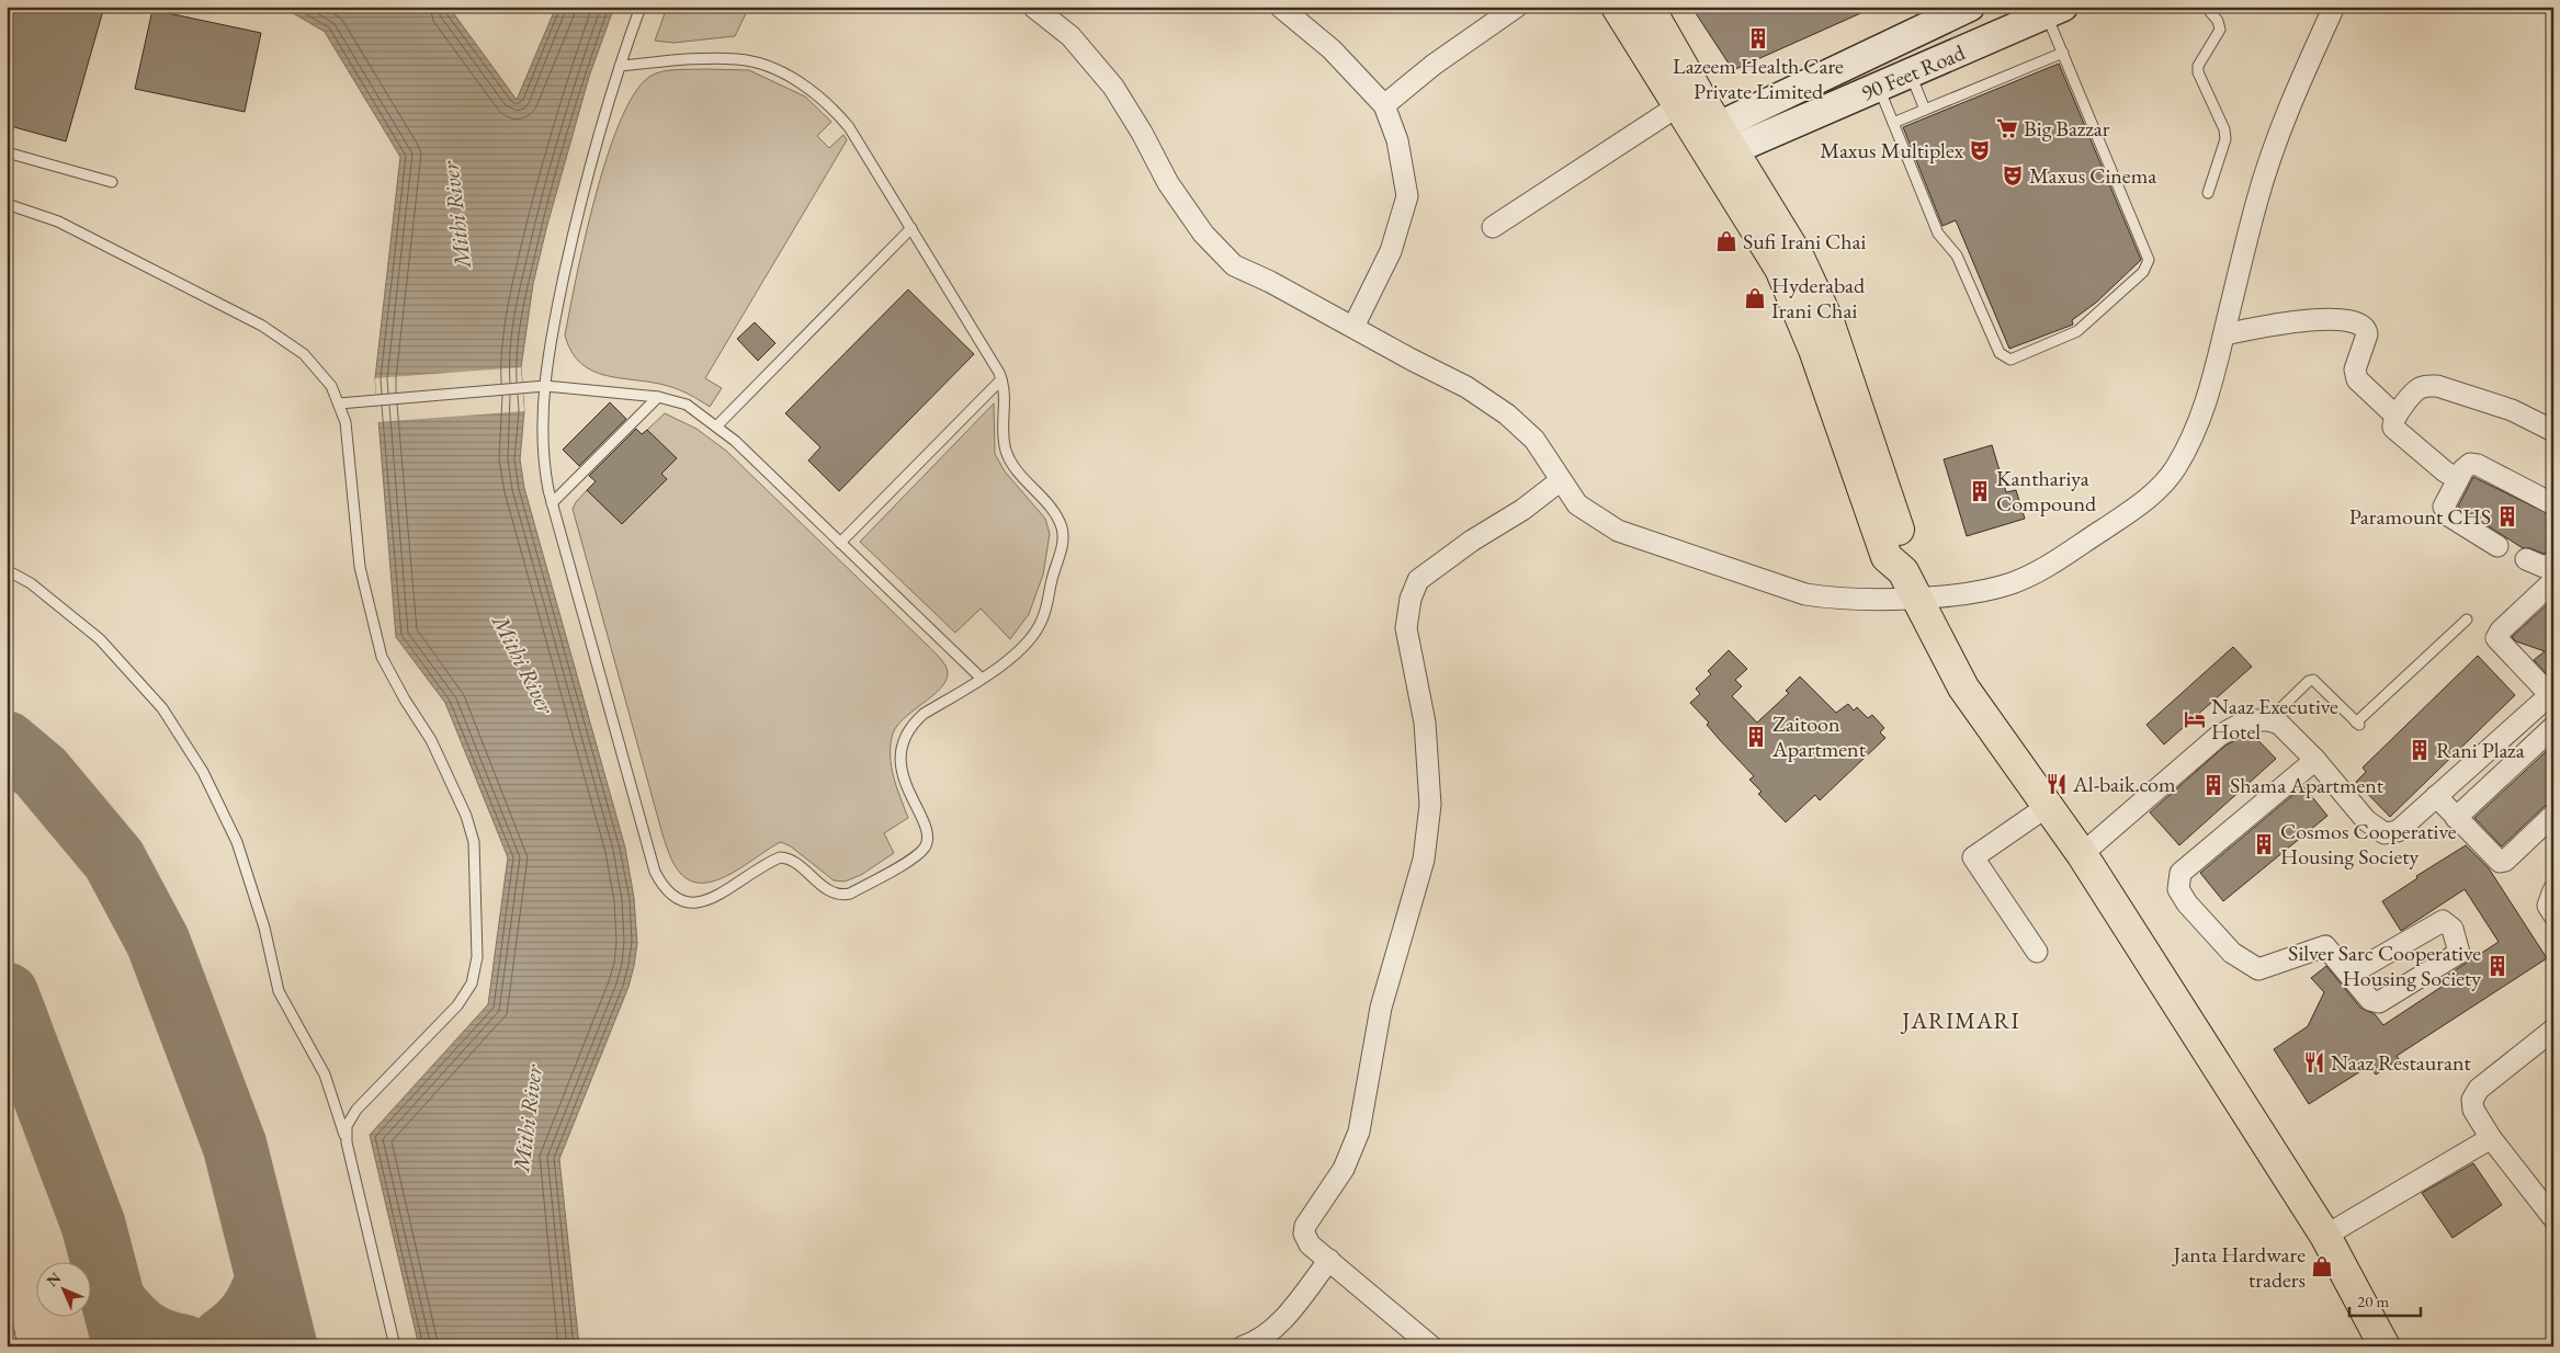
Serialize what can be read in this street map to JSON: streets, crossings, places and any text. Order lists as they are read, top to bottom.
{
  "streets": {
    "street": ["90 Feet Road"]
  },
  "districts": ["JARIMARI"],
  "water": ["Mithi River"],
  "places": {
    "building": [
      "Lazeem Health Care Private Limited",
      "Kanthariya Compound",
      "Paramount CHS",
      "Zaitoon Apartment",
      "Rani Plaza",
      "Shama Apartment",
      "Cosmos Cooperative Housing Society",
      "Silver Sarc Cooperative Housing Society"
    ],
    "supermarket": ["Big Bazzar"],
    "theatre": ["Maxus Multiplex", "Maxus Cinema"],
    "shop": ["Sufi Irani Chai", "Hyderabad Irani Chai", "Janta Hardware traders"],
    "hotel": ["Naaz Executive Hotel"],
    "restaurant": ["Al-baik.com", "Naaz Restaurant"]
  },
  "scale_bar": "20 m",
  "north": "top left"
}
